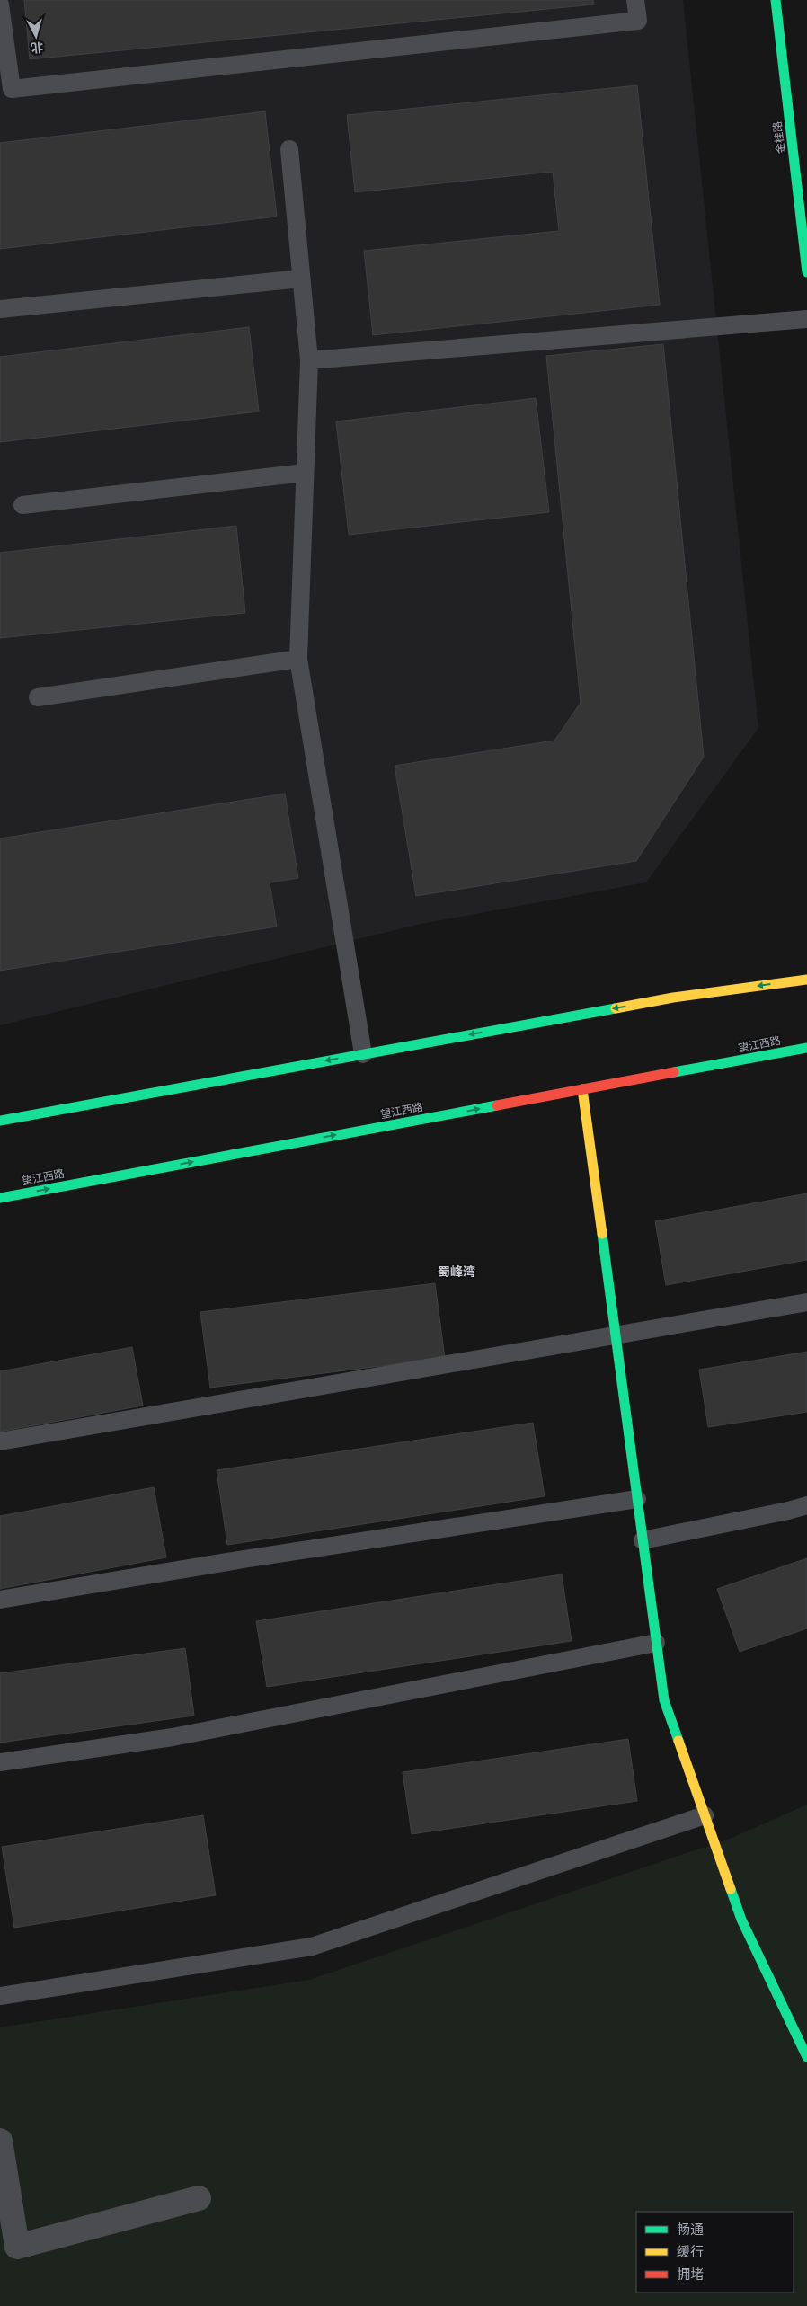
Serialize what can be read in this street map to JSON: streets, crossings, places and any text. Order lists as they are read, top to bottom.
{
  "streets": {
    "main road": ["金桂路", "望江西路"]
  },
  "districts": ["蜀峰湾"],
  "legend": ["畅通", "缓行", "拥堵"],
  "north": "bottom"
}
